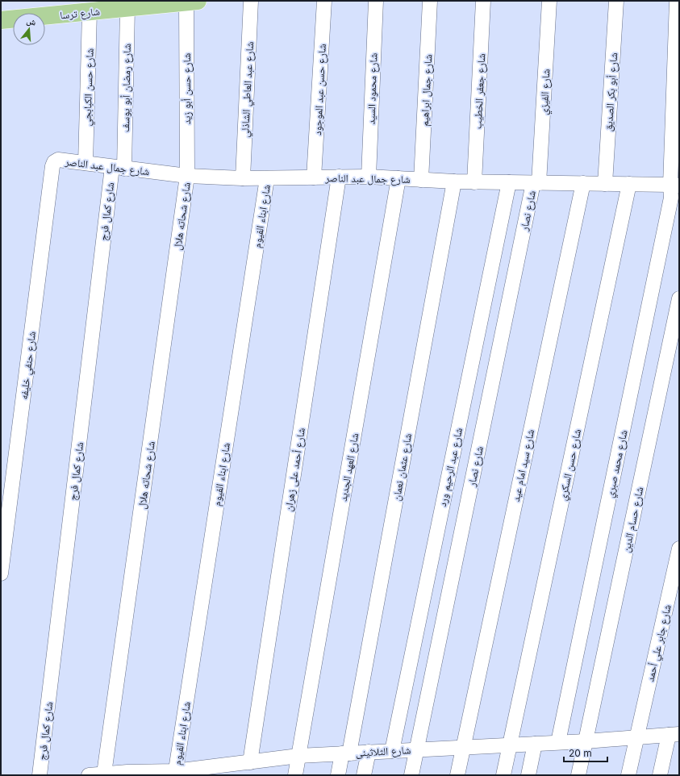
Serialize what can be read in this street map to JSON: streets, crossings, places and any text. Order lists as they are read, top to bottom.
{
  "streets": {
    "main road": ["شارع ترسا"],
    "street": [
      "شارع حسن الكبابجي",
      "شارع رمضان أبو يوسف",
      "شارع حسن أبو زيد",
      "شارع محمود السيد",
      "شارع عبد العاطي الشاذلي",
      "شارع حسن عبد الموجود",
      "شارع جمال ابراهيم",
      "شارع جعفر الخطيب",
      "شارع الفيزي",
      "شارع أبو بكر الصديق",
      "شارع جمال عبد الناصر",
      "شارع نصار",
      "شارع كمال فرج",
      "شارع شحاته هلال",
      "شارع ابناء الفيوم",
      "شارع حنفي خليفه",
      "شارع محمد صبري",
      "شارع حسن السكري",
      "شارع سيد امام عيد",
      "شارع العهد الجديد",
      "شارع عثمان نعمان",
      "شارع عبد الرحيم ورد",
      "شارع أحمد على زهران",
      "شارع حسام الدين",
      "شارع جابر علي أحمد",
      "شارع الثلاثينى"
    ]
  },
  "crossings": [
    ["شارع ترسا", "شارع حسن الكبابجي"],
    ["شارع ترسا", "شارع رمضان أبو يوسف"],
    ["شارع ترسا", "شارع حسن أبو زيد"],
    ["شارع حسن الكبابجي", "شارع جمال عبد الناصر"],
    ["شارع رمضان أبو يوسف", "شارع جمال عبد الناصر"],
    ["شارع رمضان أبو يوسف", "شارع كمال فرج"],
    ["شارع حسن أبو زيد", "شارع جمال عبد الناصر"],
    ["شارع حسن أبو زيد", "شارع شحاته هلال"],
    ["شارع محمود السيد", "شارع جمال عبد الناصر"],
    ["شارع عبد العاطي الشاذلي", "شارع جمال عبد الناصر"],
    ["شارع حسن عبد الموجود", "شارع جمال عبد الناصر"],
    ["شارع جمال ابراهيم", "شارع جمال عبد الناصر"],
    ["شارع جعفر الخطيب", "شارع جمال عبد الناصر"],
    ["شارع الفيزي", "شارع جمال عبد الناصر"],
    ["شارع الفيزي", "شارع نصار"],
    ["شارع أبو بكر الصديق", "شارع جمال عبد الناصر"],
    ["شارع جمال عبد الناصر", "شارع نصار"],
    ["شارع جمال عبد الناصر", "شارع كمال فرج"],
    ["شارع جمال عبد الناصر", "شارع شحاته هلال"],
    ["شارع جمال عبد الناصر", "شارع ابناء الفيوم"],
    ["شارع جمال عبد الناصر", "شارع حنفي خليفه"],
    ["شارع جمال عبد الناصر", "شارع محمد صبري"],
    ["شارع جمال عبد الناصر", "شارع حسن السكري"],
    ["شارع جمال عبد الناصر", "شارع سيد امام عيد"],
    ["شارع جمال عبد الناصر", "شارع العهد الجديد"],
    ["شارع جمال عبد الناصر", "شارع عثمان نعمان"],
    ["شارع جمال عبد الناصر", "شارع عبد الرحيم ورد"],
    ["شارع جمال عبد الناصر", "شارع أحمد على زهران"],
    ["شارع نصار", "شارع الثلاثينى"],
    ["شارع شحاته هلال", "شارع الثلاثينى"],
    ["شارع ابناء الفيوم", "شارع الثلاثينى"],
    ["شارع محمد صبري", "شارع الثلاثينى"],
    ["شارع حسن السكري", "شارع الثلاثينى"],
    ["شارع سيد امام عيد", "شارع الثلاثينى"],
    ["شارع العهد الجديد", "شارع الثلاثينى"],
    ["شارع عثمان نعمان", "شارع الثلاثينى"],
    ["شارع عبد الرحيم ورد", "شارع الثلاثينى"],
    ["شارع أحمد على زهران", "شارع الثلاثينى"],
    ["شارع حسام الدين", "شارع الثلاثينى"],
    ["شارع جابر علي أحمد", "شارع الثلاثينى"]
  ],
  "scale_bar": "20 m",
  "north": "top"
}
